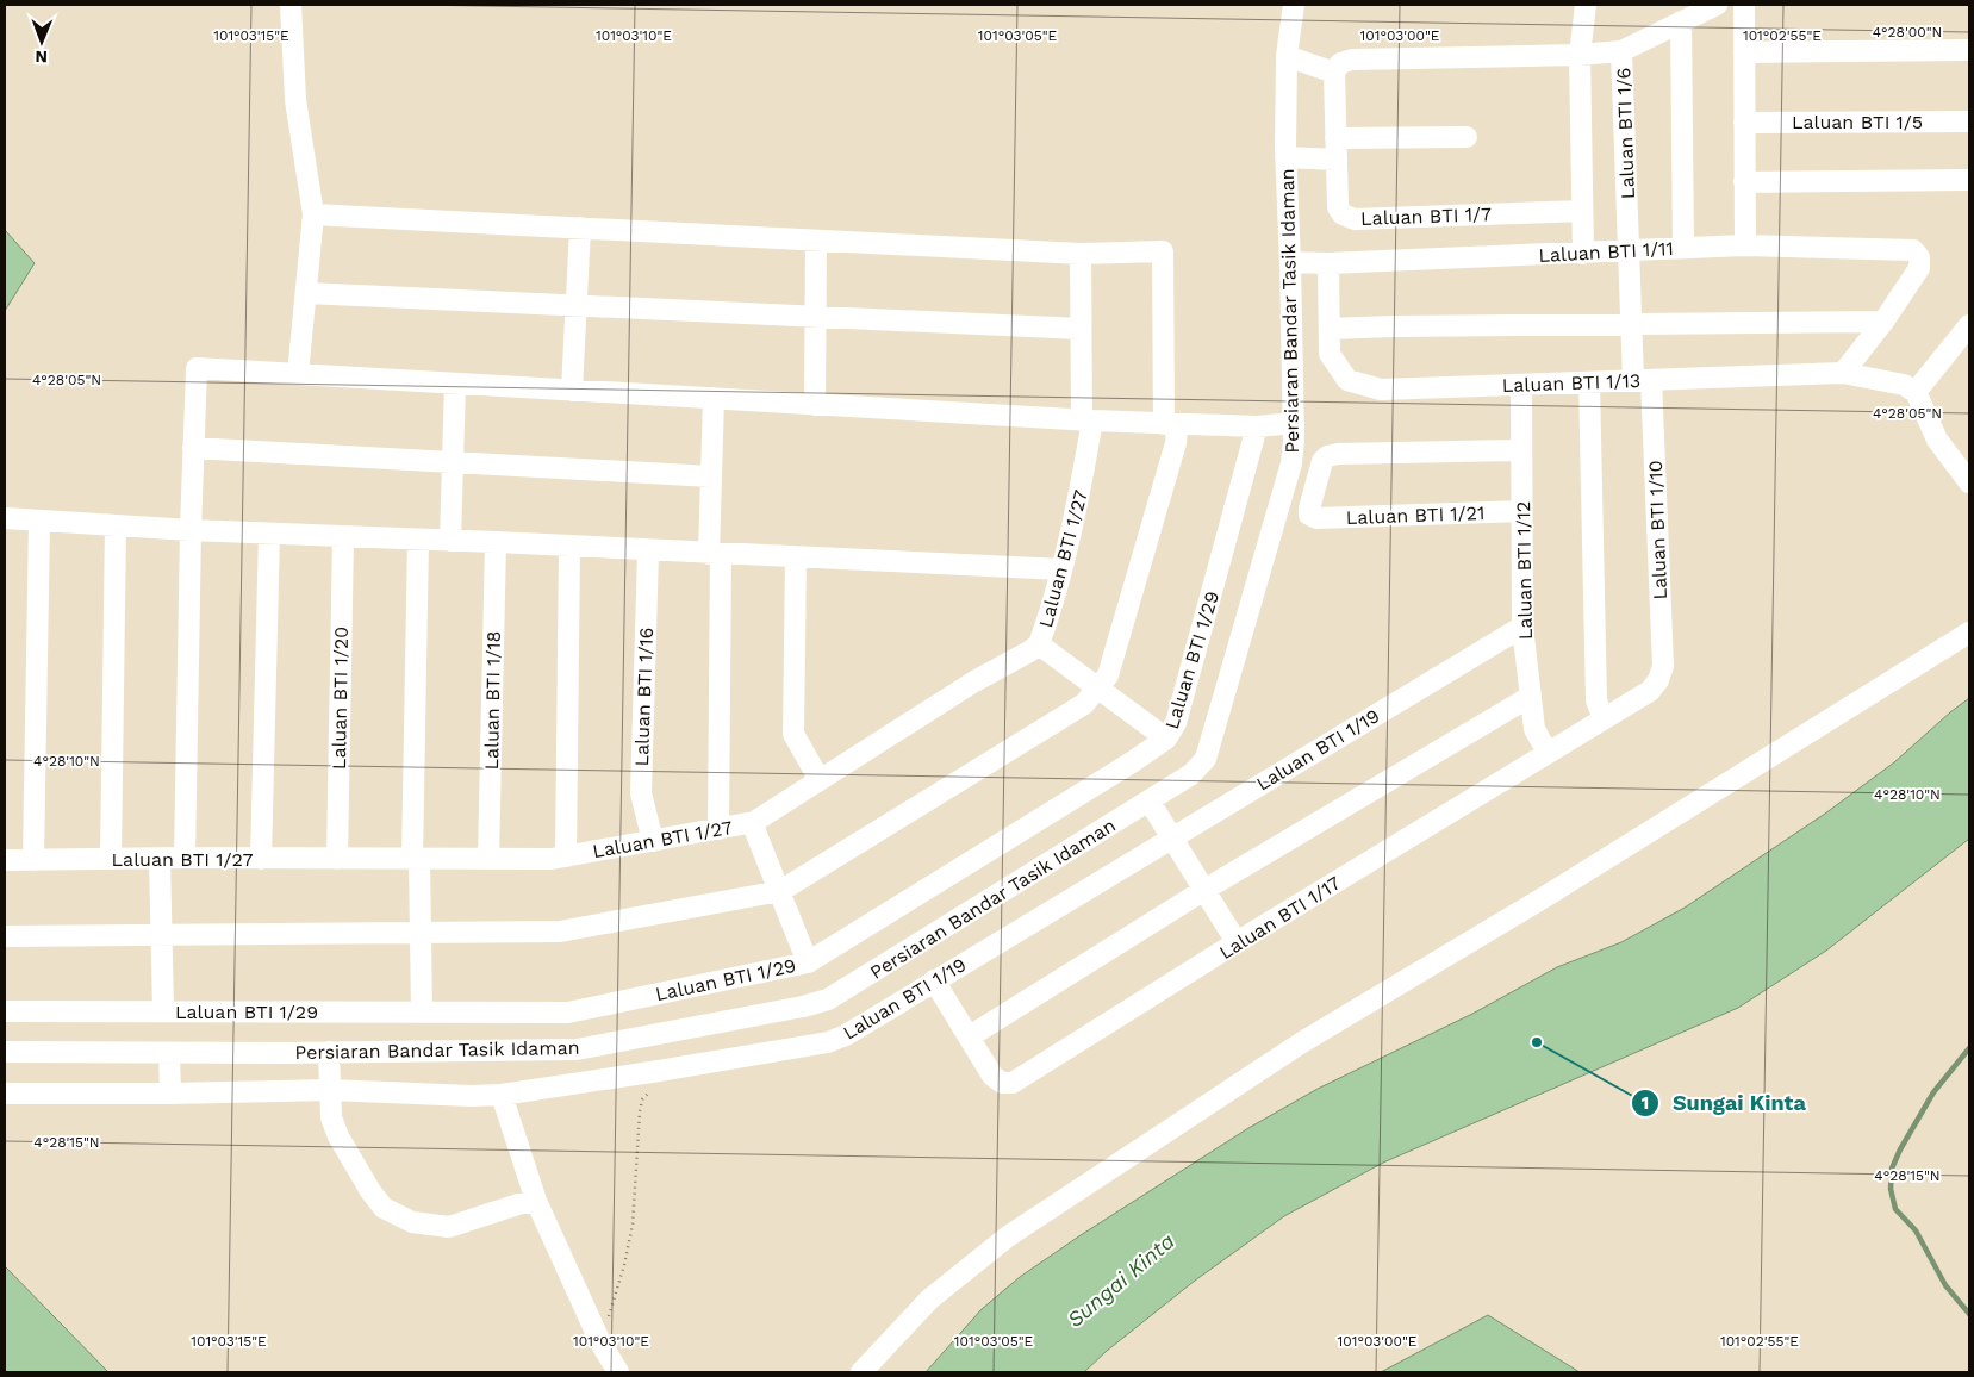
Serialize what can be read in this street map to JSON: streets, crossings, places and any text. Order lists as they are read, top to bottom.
{
  "streets": {
    "street": [
      "Laluan BTI 1/5",
      "Laluan BTI 1/6",
      "Laluan BTI 1/7",
      "Laluan BTI 1/11",
      "Persiaran Bandar Tasik Idaman",
      "Laluan BTI 1/13",
      "Laluan BTI 1/21",
      "Laluan BTI 1/10",
      "Laluan BTI 1/27",
      "Laluan BTI 1/12",
      "Laluan BTI 1/29",
      "Laluan BTI 1/16",
      "Laluan BTI 1/20",
      "Laluan BTI 1/18",
      "Laluan BTI 1/19",
      "Laluan BTI 1/17"
    ]
  },
  "crossings": [
    ["Laluan BTI 1/6", "Laluan BTI 1/11"],
    ["Laluan BTI 1/6", "Laluan BTI 1/10"],
    ["Laluan BTI 1/11", "Persiaran Bandar Tasik Idaman"],
    ["Laluan BTI 1/11", "Laluan BTI 1/13"],
    ["Laluan BTI 1/13", "Laluan BTI 1/10"],
    ["Laluan BTI 1/13", "Laluan BTI 1/12"],
    ["Laluan BTI 1/21", "Laluan BTI 1/12"],
    ["Laluan BTI 1/10", "Laluan BTI 1/17"],
    ["Laluan BTI 1/27", "Laluan BTI 1/16"],
    ["Laluan BTI 1/27", "Laluan BTI 1/20"],
    ["Laluan BTI 1/27", "Laluan BTI 1/18"],
    ["Laluan BTI 1/12", "Laluan BTI 1/19"],
    ["Laluan BTI 1/12", "Laluan BTI 1/17"],
    ["Laluan BTI 1/19", "Laluan BTI 1/17"]
  ],
  "water": ["Sungai Kinta"],
  "places": ["Sungai Kinta"],
  "north": "bottom",
  "coordinates": [
    "4°28'00\"N",
    "101°03'15\"E",
    "101°03'10\"E",
    "101°03'05\"E",
    "101°03'00\"E",
    "101°02'55\"E",
    "4°28'05\"N",
    "4°28'10\"N",
    "4°28'15\"N"
  ]
}
